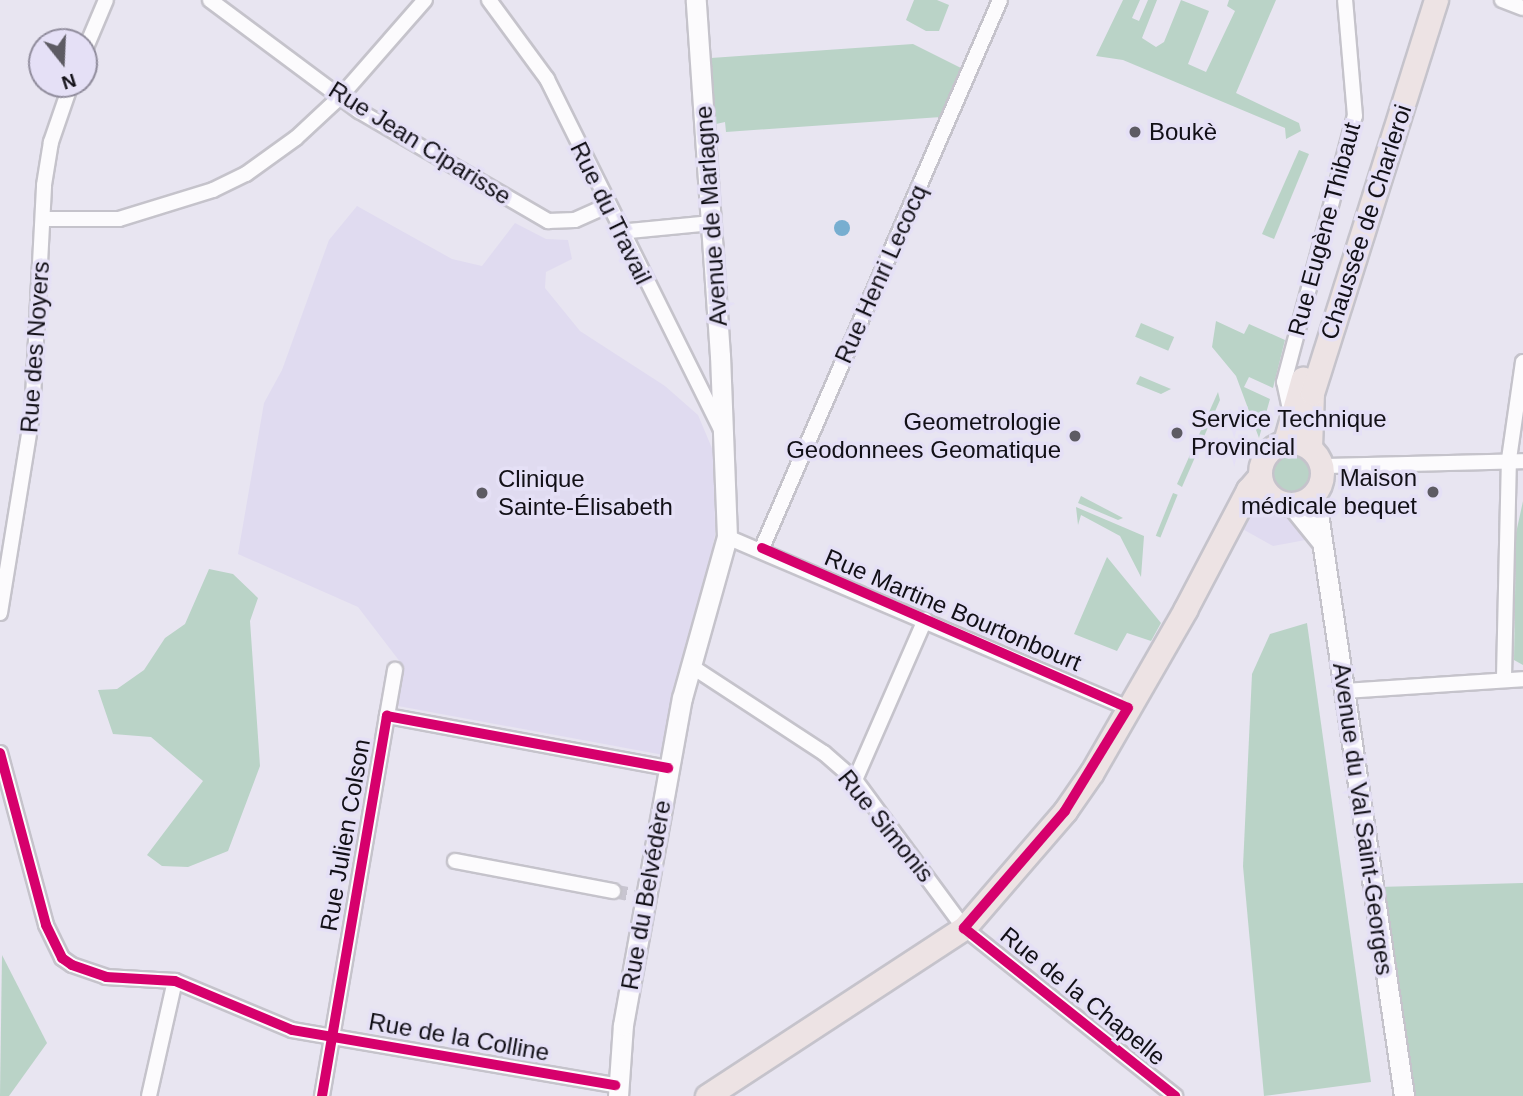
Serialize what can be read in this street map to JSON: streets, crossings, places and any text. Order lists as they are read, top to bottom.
{
  "streets": {
    "main road": [
      "Avenue de Marlagne",
      "Chaussée de Charleroi",
      "Avenue du Val Saint-Georges",
      "Rue du Belvédère"
    ],
    "street": [
      "Rue Jean Ciparisse",
      "Rue du Travail",
      "Rue Eugène Thibaut",
      "Rue Henri Lecocq",
      "Rue des Noyers",
      "Rue Martine Bourtonbourt",
      "Rue Simonis",
      "Rue Julien Colson",
      "Rue de la Chapelle",
      "Rue de la Colline"
    ]
  },
  "crossings": [
    ["Rue Jean Ciparisse", "Rue du Travail"],
    ["Rue du Travail", "Avenue de Marlagne"],
    ["Avenue de Marlagne", "Rue Martine Bourtonbourt"],
    ["Avenue de Marlagne", "Rue du Belvédère"],
    ["Chaussée de Charleroi", "Rue Eugène Thibaut"],
    ["Chaussée de Charleroi", "Avenue du Val Saint-Georges"],
    ["Rue Henri Lecocq", "Rue Martine Bourtonbourt"],
    ["Rue Martine Bourtonbourt", "Rue du Belvédère"],
    ["Rue Simonis", "Rue du Belvédère"],
    ["Rue Simonis", "Rue de la Chapelle"],
    ["Rue Julien Colson", "Rue du Belvédère"],
    ["Rue Julien Colson", "Rue de la Colline"],
    ["Rue du Belvédère", "Rue de la Colline"]
  ],
  "places": [
    "Boukè",
    "Service Technique Provincial",
    "Geometrologie Geodonnees Geomatique",
    "Maison médicale bequet",
    "Clinique Sainte-Élisabeth"
  ],
  "north": "bottom"
}
